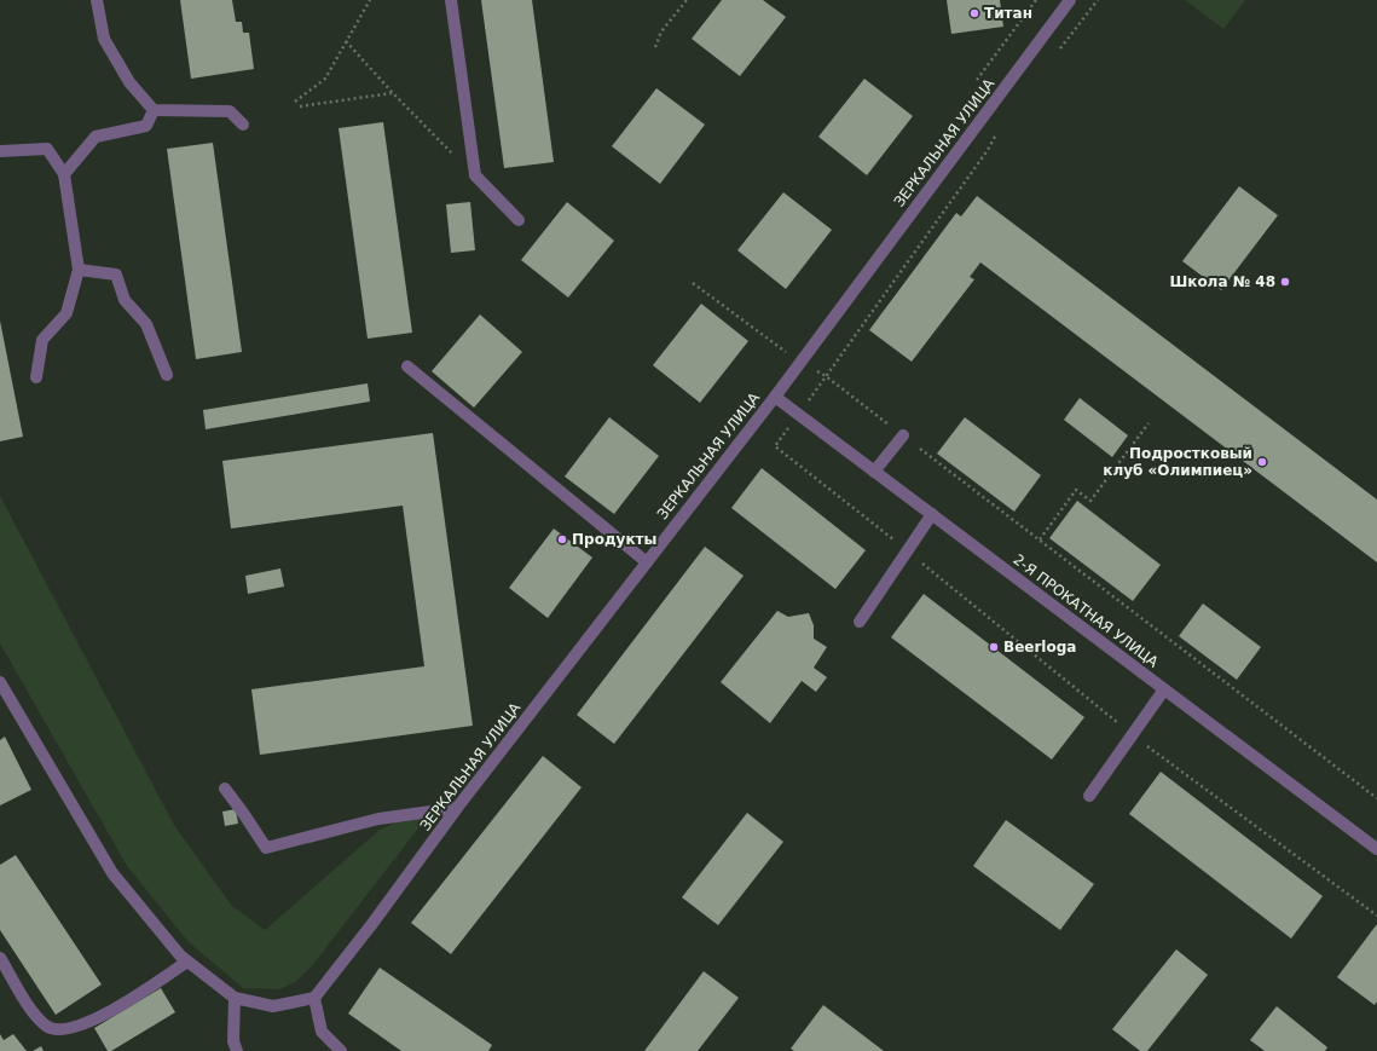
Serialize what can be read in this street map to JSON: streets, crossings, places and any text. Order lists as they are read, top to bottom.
{
  "streets": {
    "street": ["ЗЕРКАЛЬНАЯ УЛИЦА", "2-Я ПРОКАТНАЯ УЛИЦА"]
  },
  "crossings": [
    ["ЗЕРКАЛЬНАЯ УЛИЦА", "2-Я ПРОКАТНАЯ УЛИЦА"]
  ],
  "places": [
    "Титан",
    "Школа № 48",
    "Подростковый клуб «Олимпиец»",
    "Продукты",
    "Beerloga"
  ]
}
